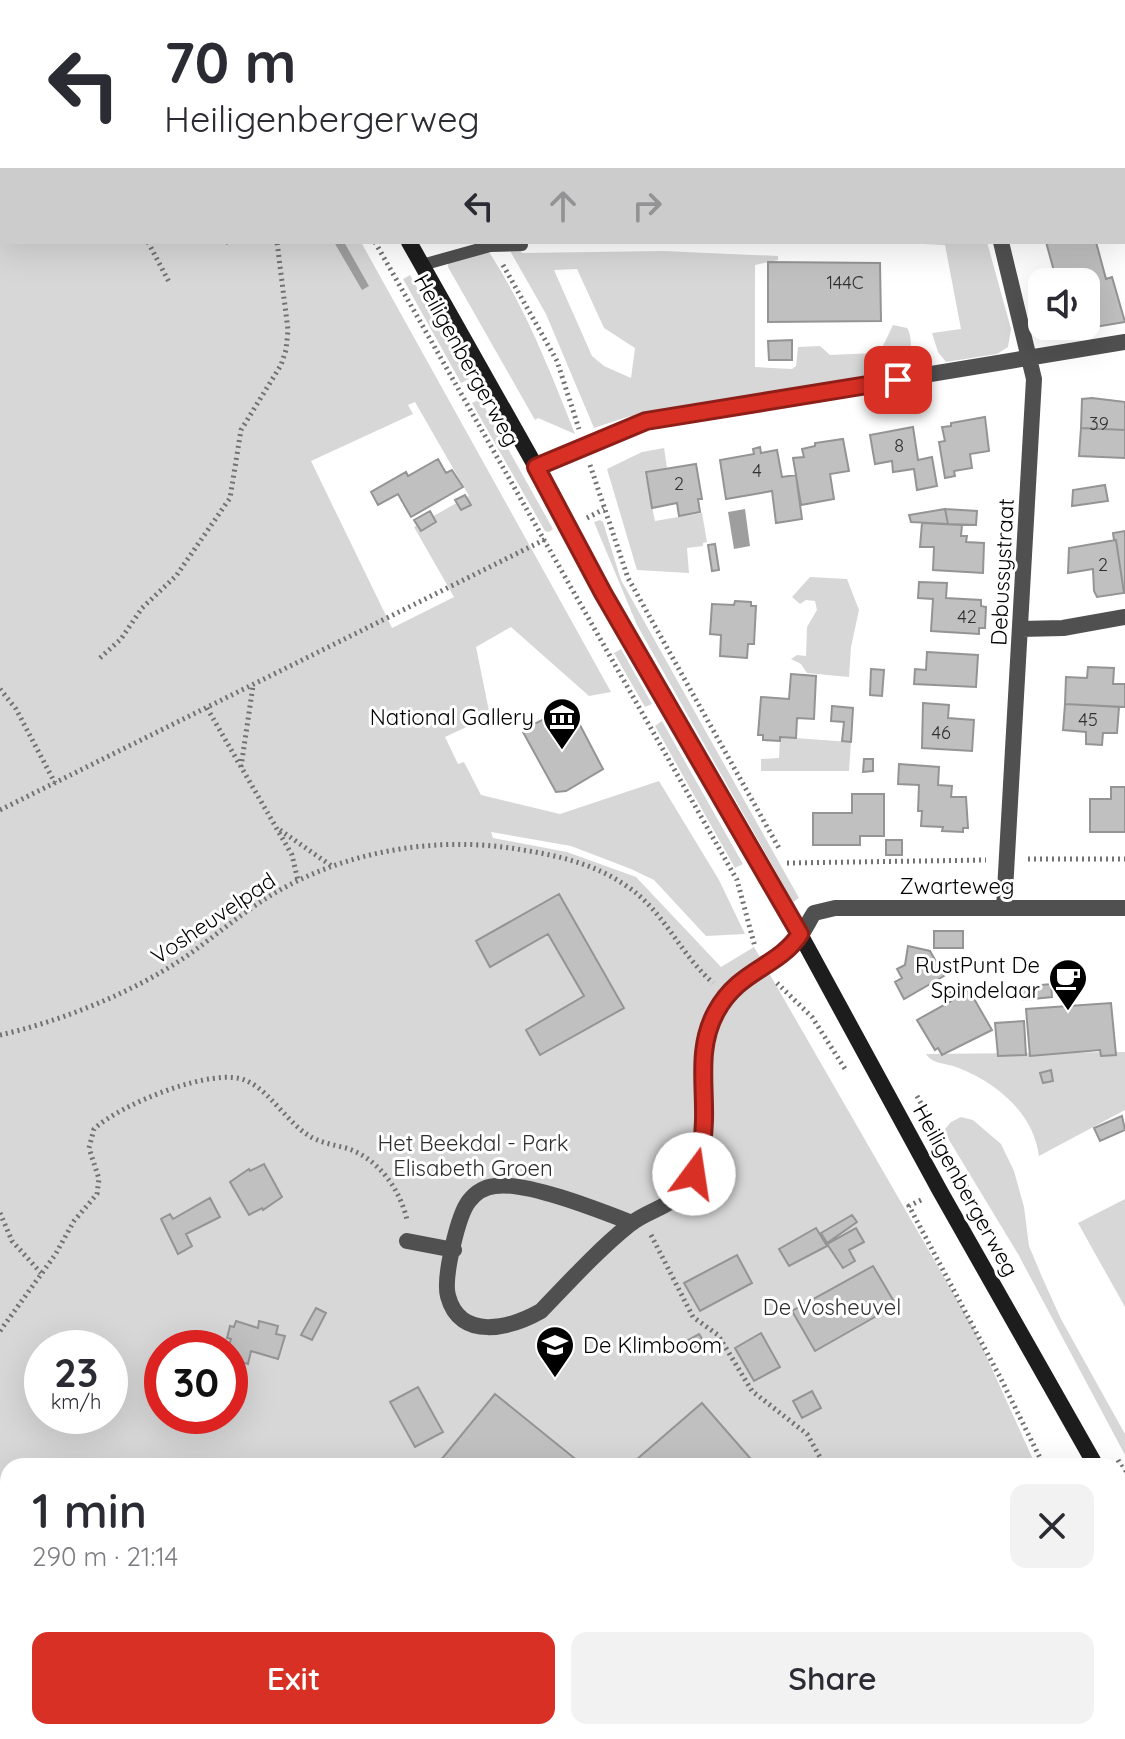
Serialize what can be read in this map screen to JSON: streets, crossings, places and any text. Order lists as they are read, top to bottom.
{
  "streets": {
    "main road": ["Heiligenbergerweg"],
    "street": ["Debussystraat", "Zwarteweg"],
    "path": ["Vosheuvelpad"]
  },
  "crossings": [
    ["Heiligenbergerweg", "Zwarteweg"],
    ["Debussystraat", "Zwarteweg"]
  ],
  "parks": ["Het Beekdal - Park Elisabeth Groen", "De Vosheuvel"],
  "places": {
    "museum": ["National Gallery"],
    "cafe": ["RustPunt De Spindelaar"],
    "school or university": ["De Klimboom"]
  },
  "house_numbers": [
    "144C",
    "39",
    "8",
    "4",
    "2",
    "2",
    "42",
    "45",
    "46"
  ],
  "page": {
    "turn": ["70 m", "Heiligenbergerweg"],
    "speed": "23 km/h",
    "limit": "30",
    "heading": ["1 min", "290 m · 21:14"],
    "buttons": ["Exit", "Share"]
  }
}
